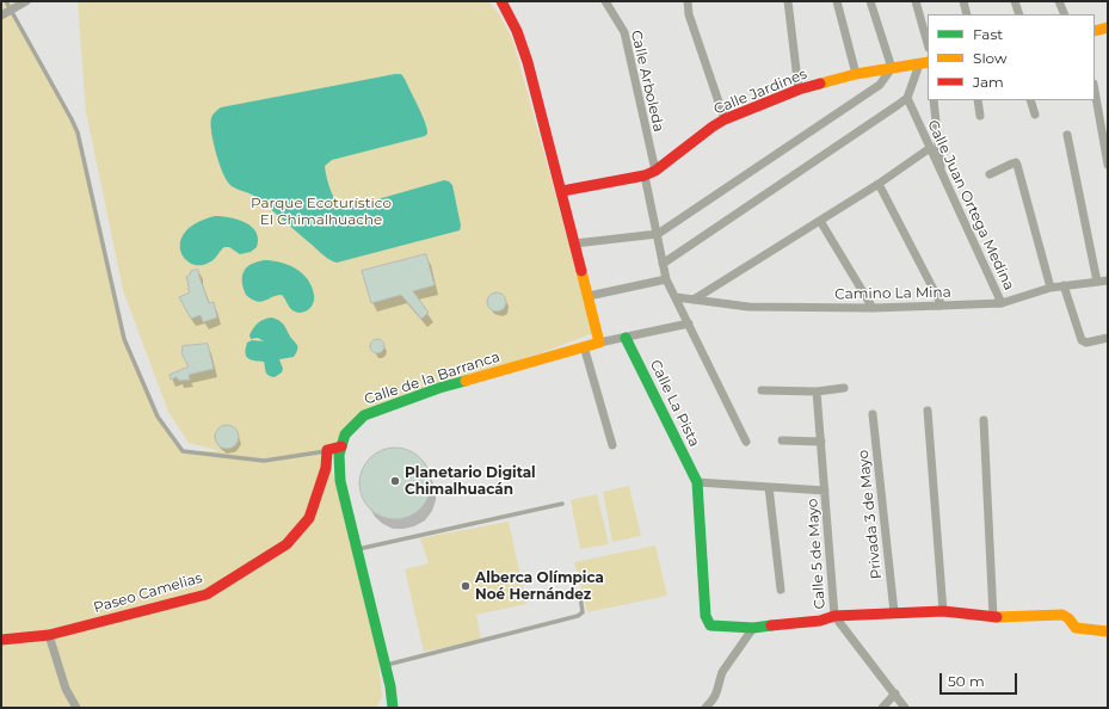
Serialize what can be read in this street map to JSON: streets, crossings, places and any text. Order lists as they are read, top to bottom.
{
  "streets": {
    "main road": [
      "Calle Jardines",
      "Calle de la Barranca",
      "Calle La Pista",
      "Paseo Camelias"
    ],
    "street": [
      "Calle Arboleda",
      "Calle Juan Ortega Medina",
      "Camino La Mina",
      "Privada 3 de Mayo",
      "Calle 5 de Mayo"
    ]
  },
  "crossings": [
    ["Calle Arboleda", "Calle Jardines"],
    ["Calle Arboleda", "Camino La Mina"],
    ["Calle Juan Ortega Medina", "Camino La Mina"]
  ],
  "parks": ["Parque Ecoturístico El Chimalhuache"],
  "places": ["Planetario Digital Chimalhuacán", "Alberca Olímpica Noé Hernández"],
  "legend": ["Fast", "Slow", "Jam"],
  "scale_bar": "50 m"
}
